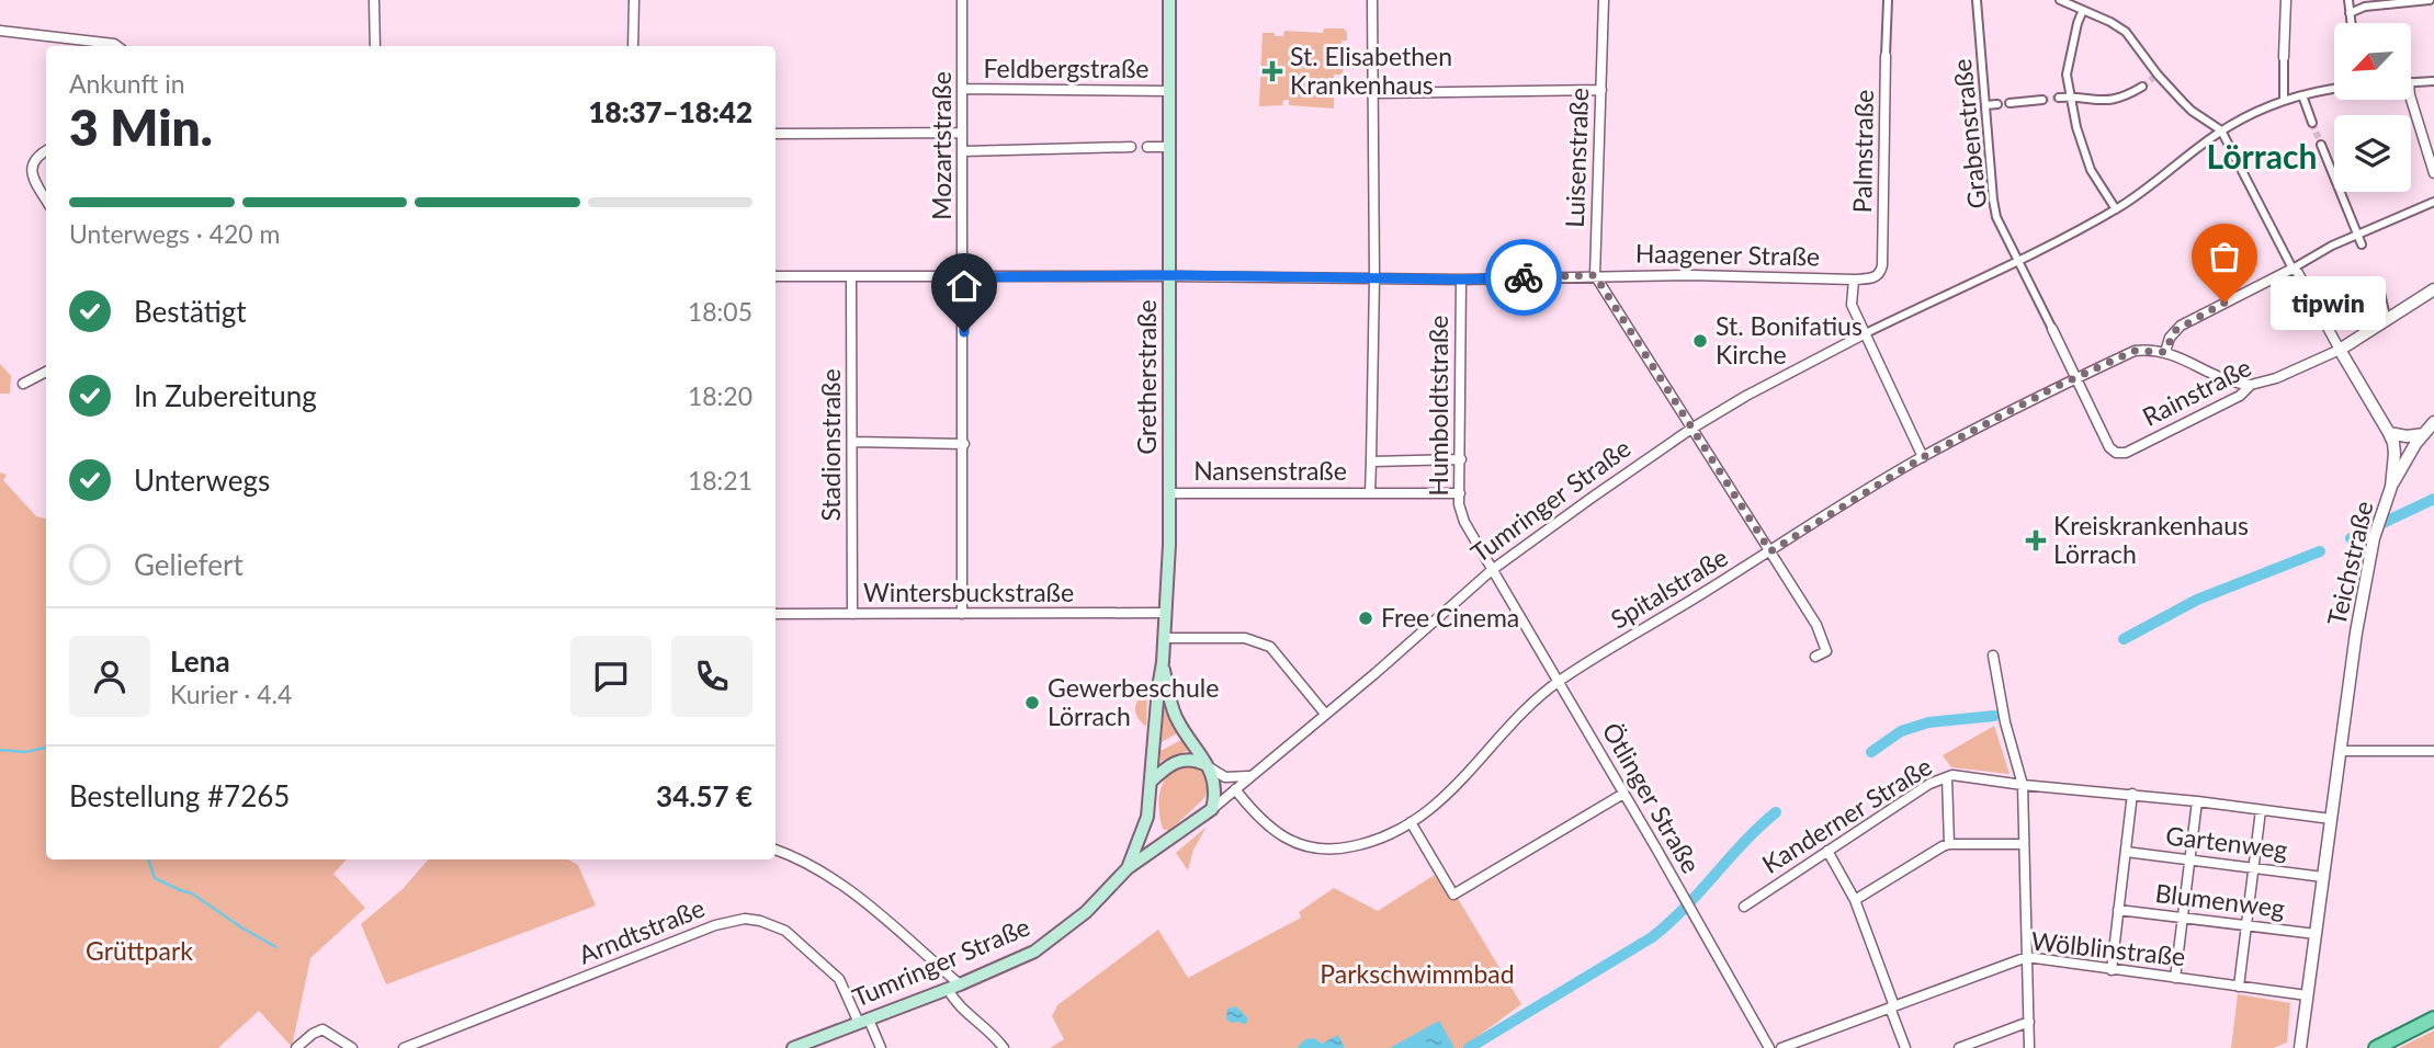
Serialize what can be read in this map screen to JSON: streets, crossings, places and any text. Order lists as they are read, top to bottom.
{
  "streets": {
    "main road": ["Gretherstraße", "Tumringer Straße"],
    "street": [
      "Feldbergstraße",
      "Grabenstraße",
      "Mozartstraße",
      "Palmstraße",
      "Luisenstraße",
      "Haagener Straße",
      "Rainstraße",
      "Humboldtstraße",
      "Stadionstraße",
      "Nansenstraße",
      "Teichstraße",
      "Spitalstraße",
      "Wintersbuckstraße",
      "Ötlinger Straße",
      "Kanderner Straße",
      "Gartenweg",
      "Blumenweg",
      "Arndtstraße",
      "Wölblinstraße"
    ]
  },
  "crossings": [
    ["Feldbergstraße", "Mozartstraße"],
    ["Feldbergstraße", "Gretherstraße"],
    ["Grabenstraße", "Tumringer Straße"],
    ["Mozartstraße", "Haagener Straße"],
    ["Mozartstraße", "Wintersbuckstraße"],
    ["Palmstraße", "Haagener Straße"],
    ["Luisenstraße", "Haagener Straße"],
    ["Haagener Straße", "Gretherstraße"],
    ["Haagener Straße", "Humboldtstraße"],
    ["Haagener Straße", "Stadionstraße"],
    ["Gretherstraße", "Nansenstraße"],
    ["Gretherstraße", "Tumringer Straße"],
    ["Gretherstraße", "Wintersbuckstraße"],
    ["Rainstraße", "Teichstraße"],
    ["Rainstraße", "Spitalstraße"],
    ["Humboldtstraße", "Nansenstraße"],
    ["Humboldtstraße", "Tumringer Straße"],
    ["Humboldtstraße", "Ötlinger Straße"],
    ["Stadionstraße", "Wintersbuckstraße"],
    ["Tumringer Straße", "Teichstraße"],
    ["Tumringer Straße", "Spitalstraße"],
    ["Tumringer Straße", "Ötlinger Straße"],
    ["Tumringer Straße", "Arndtstraße"],
    ["Teichstraße", "Kanderner Straße"],
    ["Teichstraße", "Gartenweg"],
    ["Teichstraße", "Blumenweg"],
    ["Teichstraße", "Wölblinstraße"],
    ["Spitalstraße", "Ötlinger Straße"]
  ],
  "districts": ["Lörrach"],
  "parks": ["Grüttpark", "Parkschwimmbad"],
  "places": {
    "health": ["St. Elisabethen Krankenhaus", "Kreiskrankenhaus Lörrach"],
    "other": [
      "tipwin",
      "St. Bonifatius Kirche",
      "Free Cinema",
      "Gewerbeschule Lörrach"
    ]
  },
  "north": "bottom left",
  "page": {
    "heading": ["3 Min.", "Ankunft in", "18:37–18:42"],
    "panel": [
      "Lena",
      "Kurier · 4.4",
      "Bestellung #7265",
      "34.57 €"
    ],
    "bar": "Unterwegs · 420 m",
    "list": [
      ["Bestätigt", "18:05"],
      ["In Zubereitung", "18:20"],
      ["Unterwegs", "18:21"],
      "Geliefert"
    ],
    "bubble": "tipwin"
  }
}
